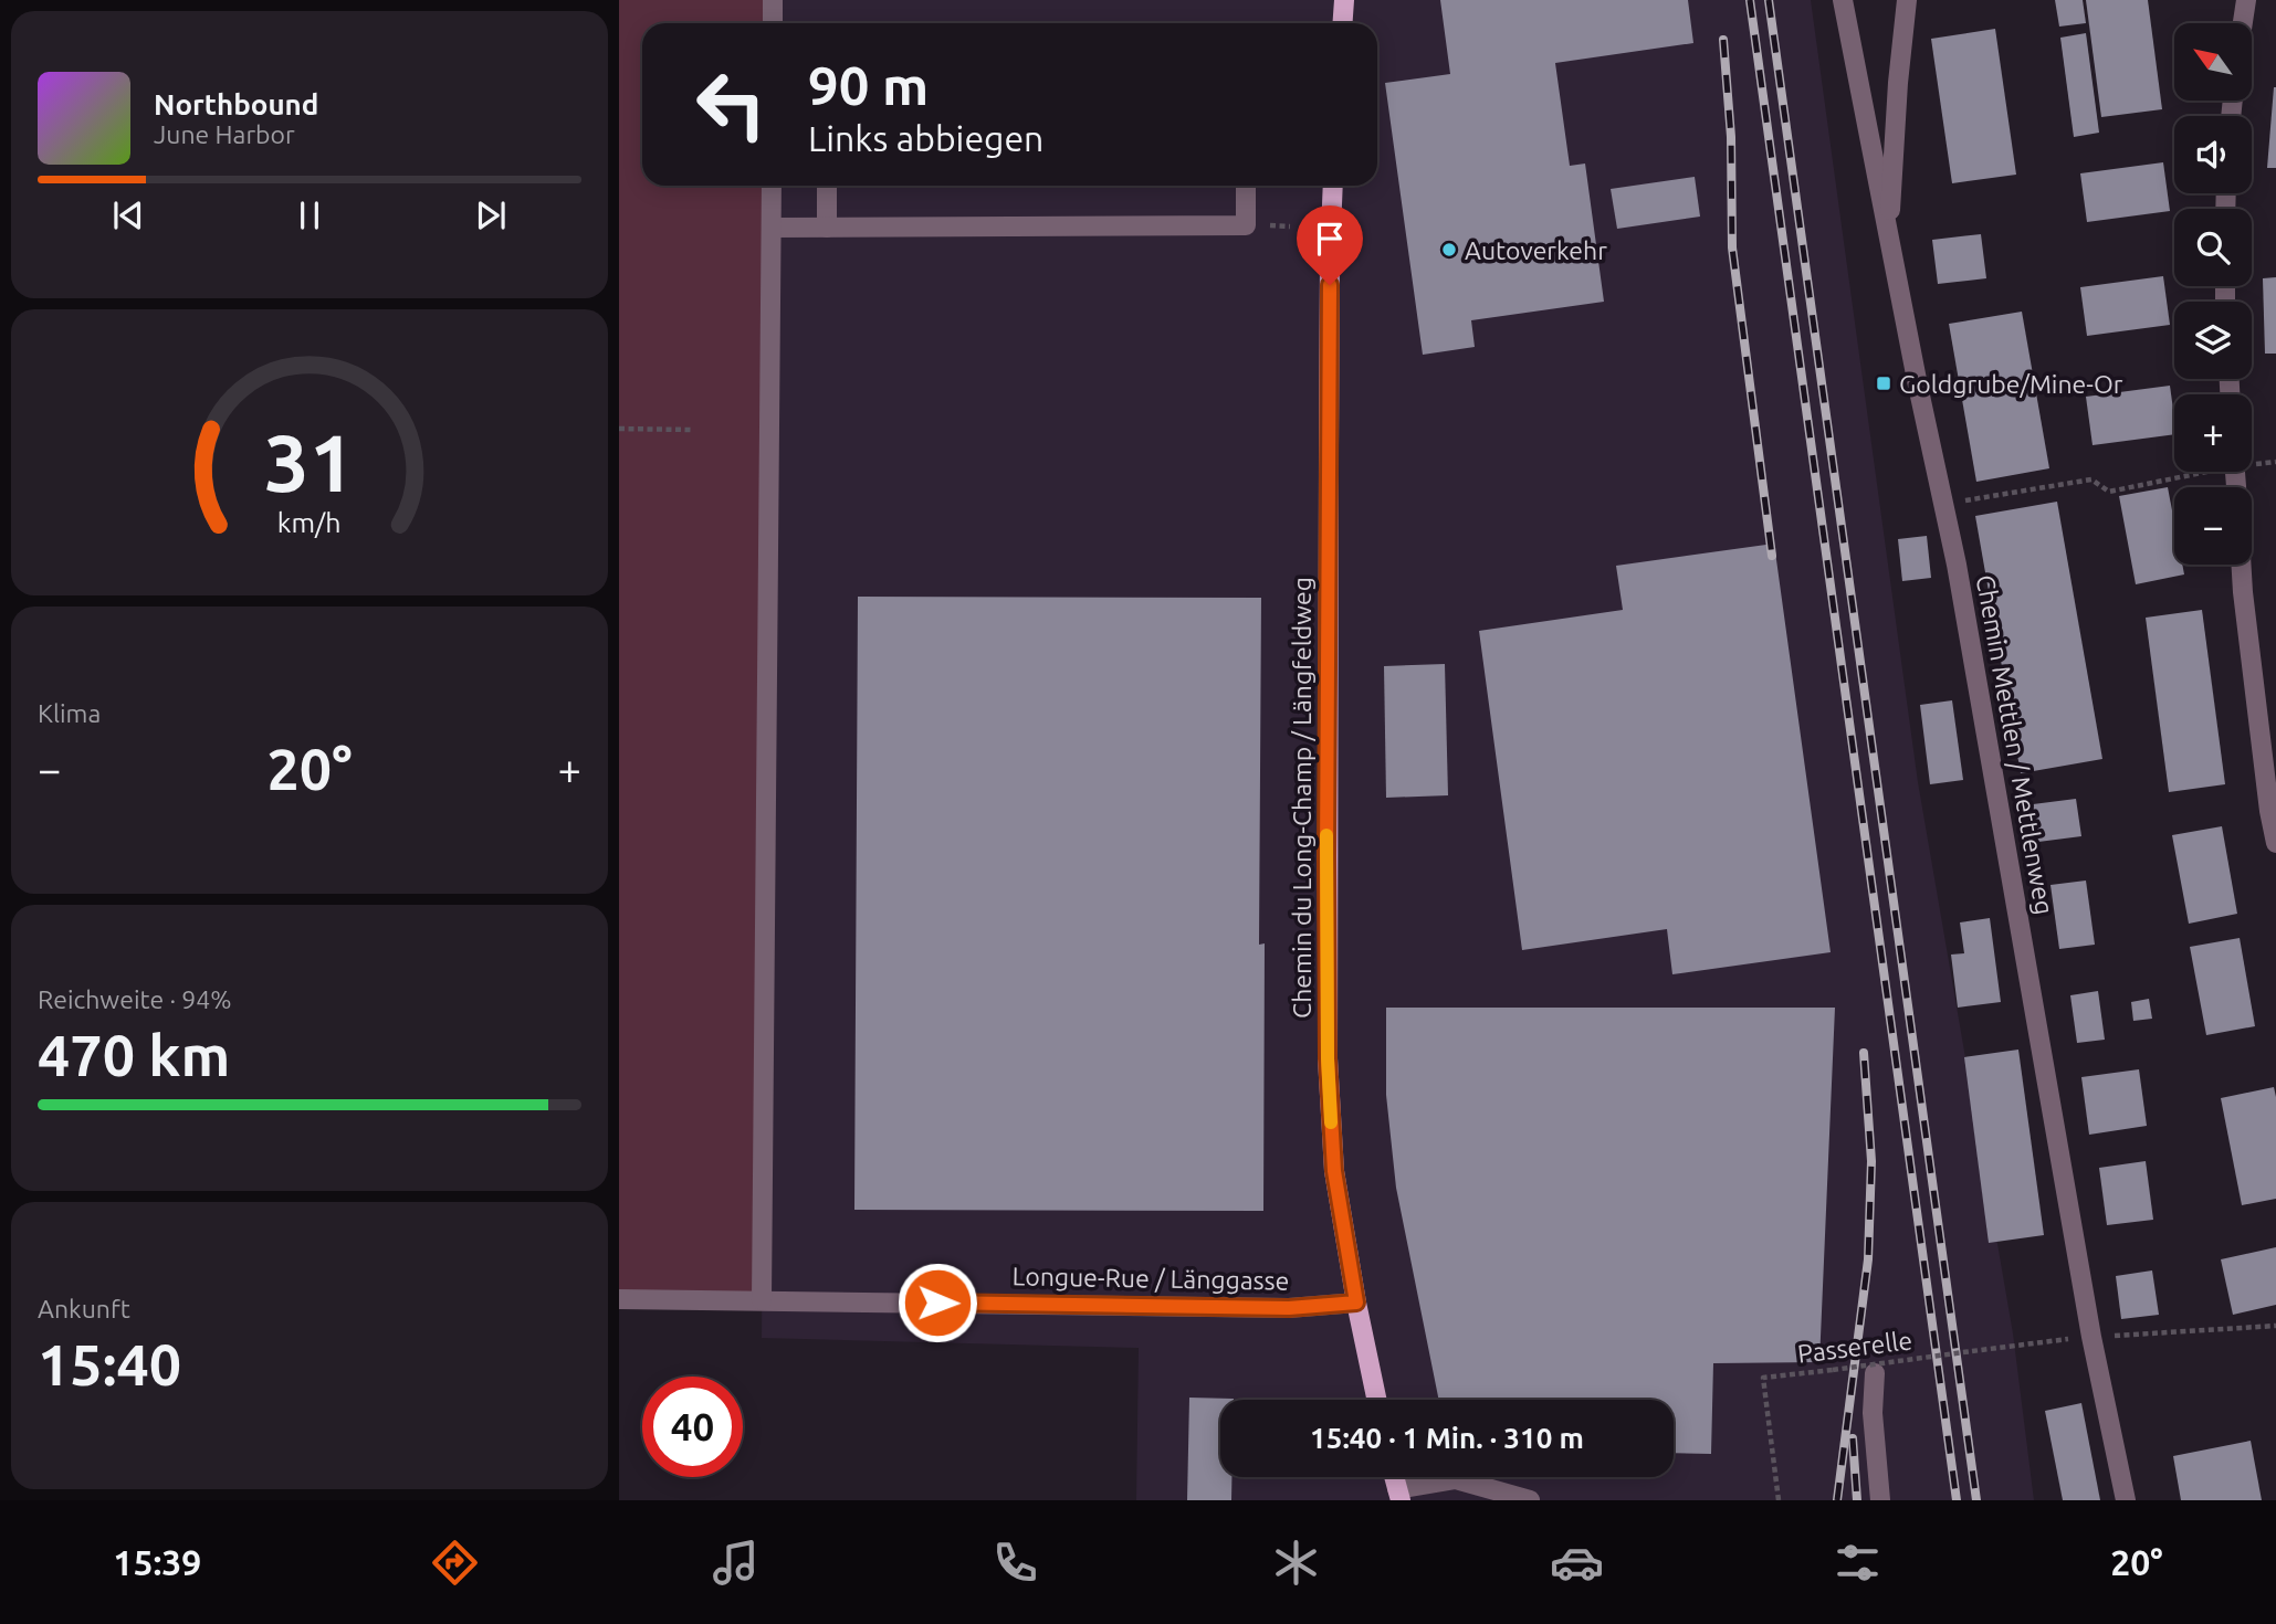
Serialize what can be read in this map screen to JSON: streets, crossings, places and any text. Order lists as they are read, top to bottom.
{
  "streets": {
    "main road": ["Chemin du Long-Champ / Längfeldweg"],
    "street": ["Chemin Mettlen / Mettlenweg", "Longue-Rue / Länggasse"],
    "path": ["Passerelle"]
  },
  "crossings": [
    ["Chemin du Long-Champ / Längfeldweg", "Longue-Rue / Länggasse"]
  ],
  "places": {
    "other": ["Autoverkehr"],
    "transit": ["Goldgrube/Mine-Or"]
  },
  "north": "top left",
  "page": {
    "map_buttons": ["+", "−"],
    "turn": ["90 m", "Links abbiegen"],
    "song": ["Northbound", "June Harbor"],
    "tile": [
      "Klima",
      ["Reichweite · 94%", "470 km"],
      ["Ankunft", "15:40"]
    ],
    "heat": ["−", "20°", "+"],
    "limit": "40",
    "trip": "15:40 · 1 Min. · 310 m",
    "tabs": ["15:39", "20°"],
    "gauge": ["31", "km/h"]
  }
}
